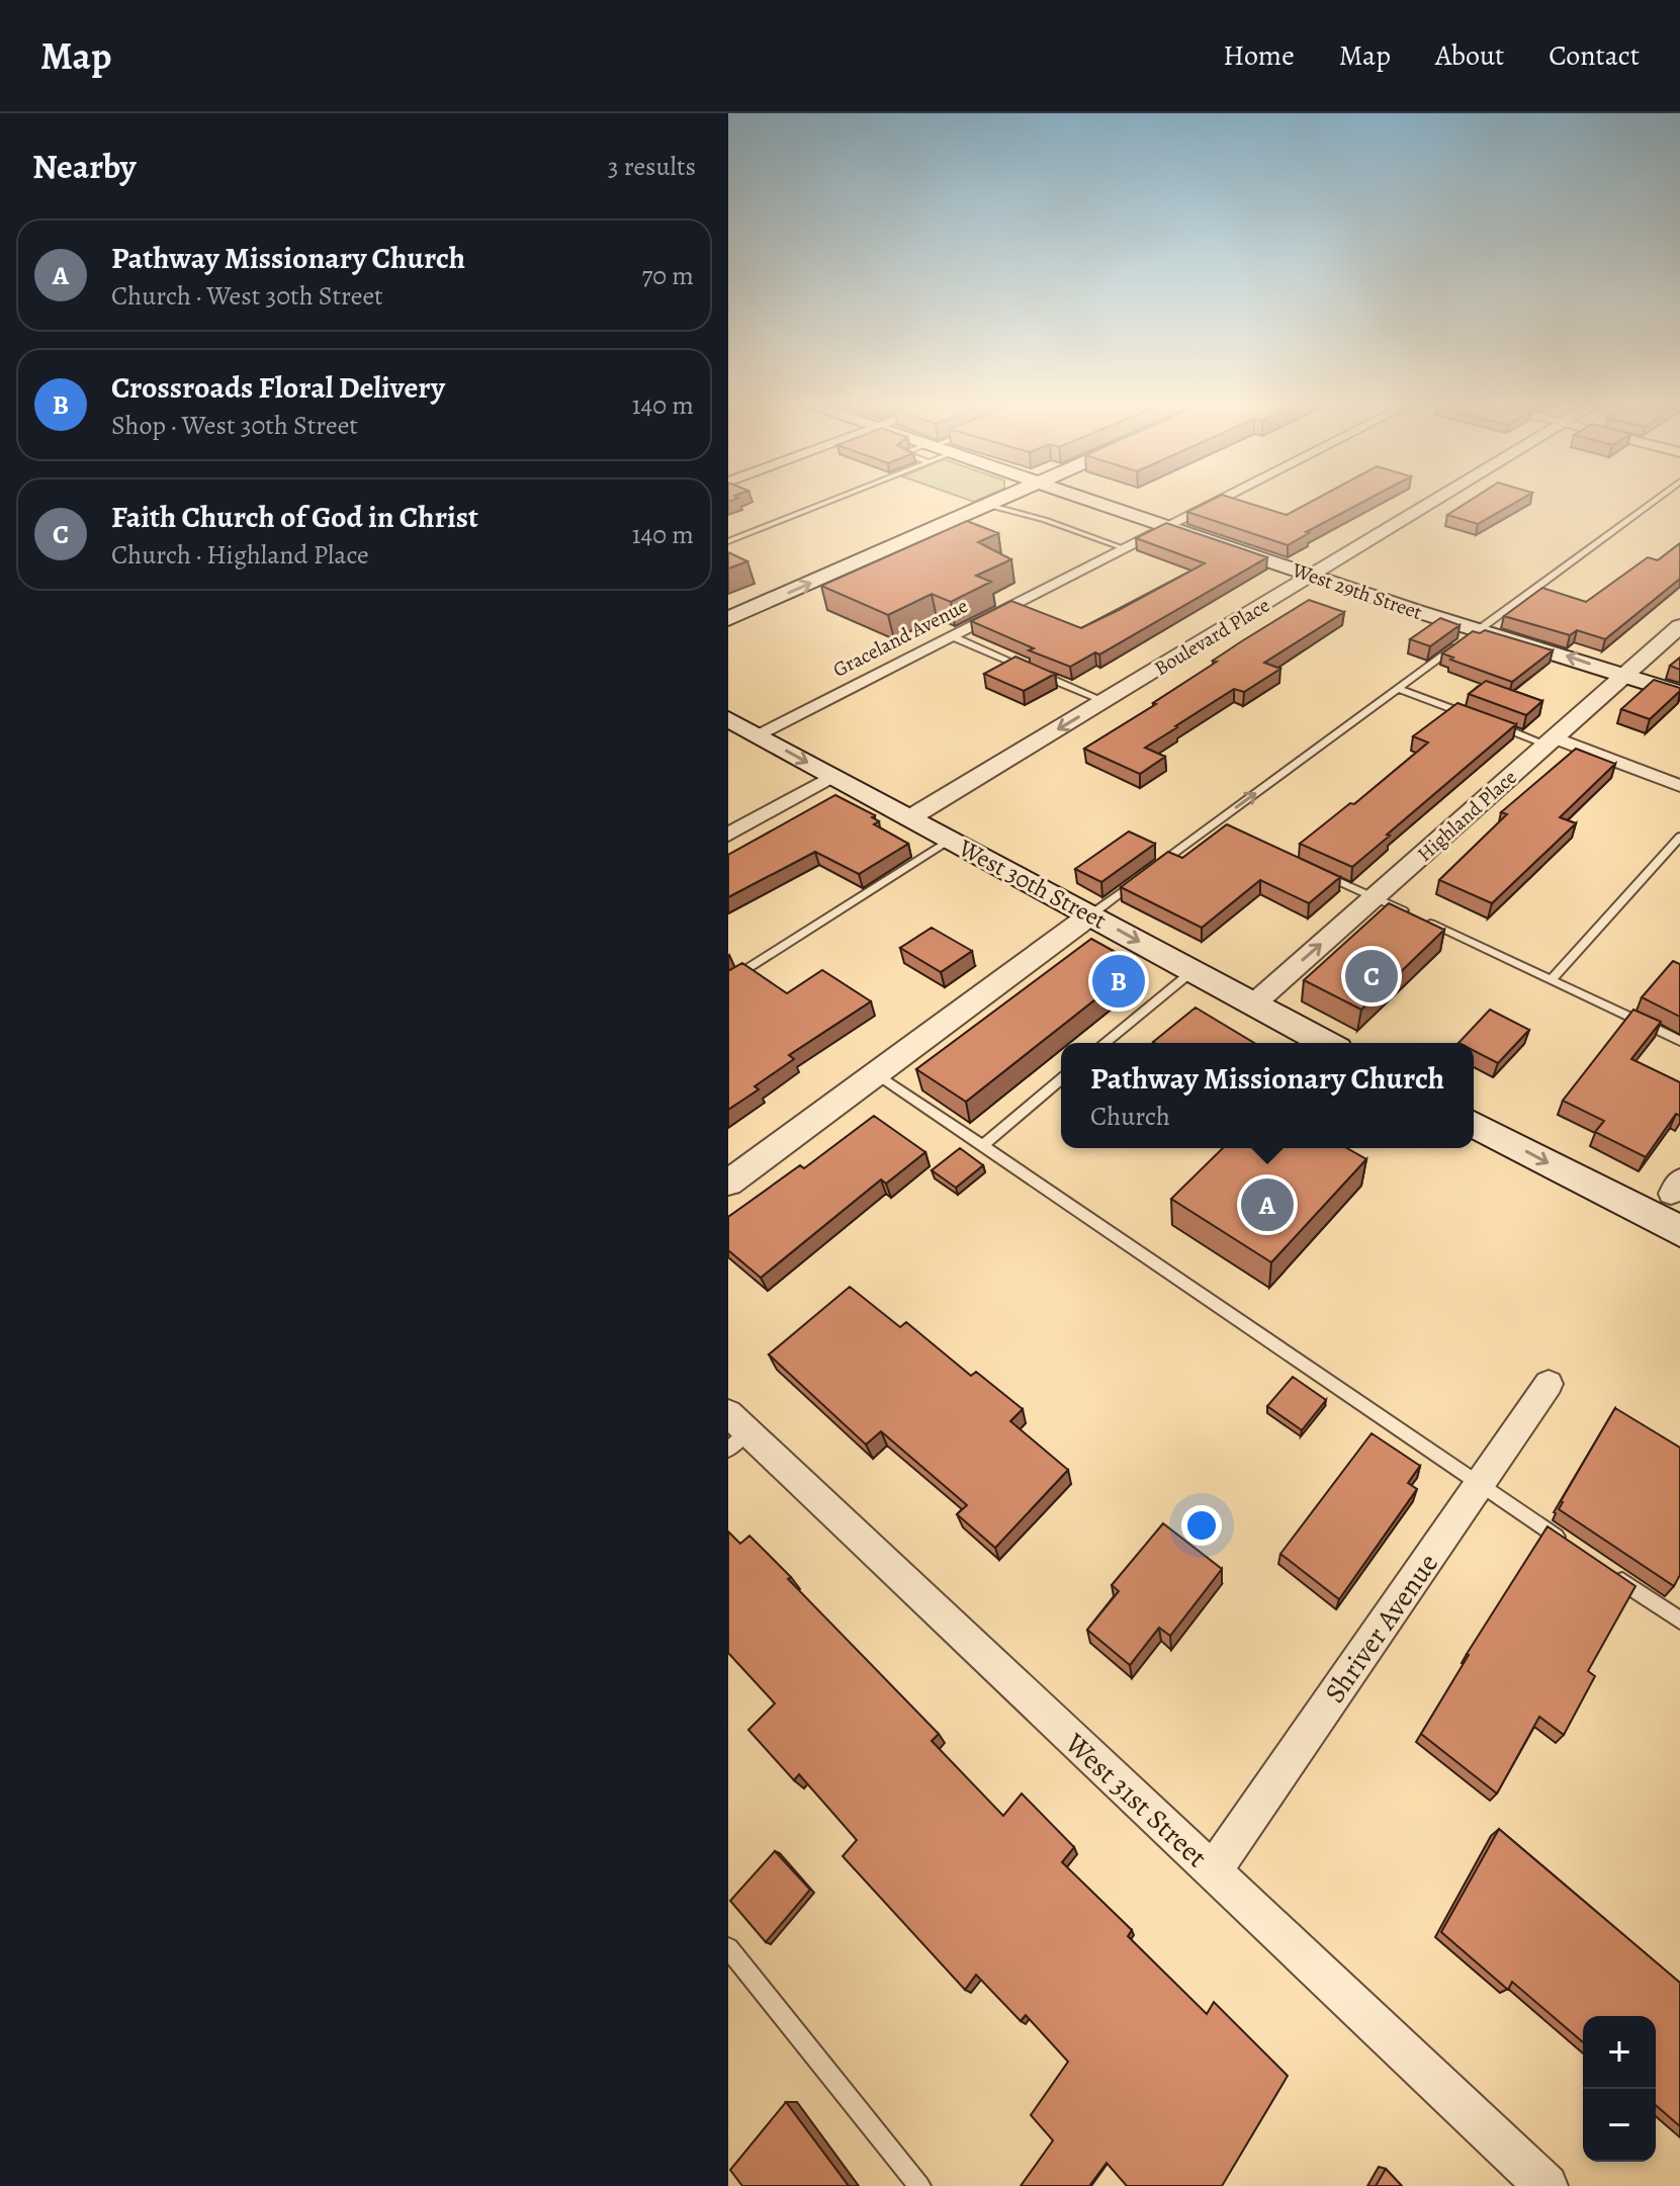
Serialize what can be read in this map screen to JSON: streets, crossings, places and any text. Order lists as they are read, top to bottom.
{
  "streets": {
    "main road": ["West 29th Street", "West 30th Street"],
    "street": [
      "Boulevard Place",
      "Graceland Avenue",
      "Highland Place",
      "Shriver Avenue",
      "West 31st Street"
    ]
  },
  "crossings": [
    ["West 29th Street", "Boulevard Place"],
    ["West 29th Street", "Graceland Avenue"],
    ["West 29th Street", "Highland Place"],
    ["Boulevard Place", "West 30th Street"],
    ["Graceland Avenue", "West 30th Street"],
    ["Highland Place", "West 30th Street"],
    ["Shriver Avenue", "West 31st Street"]
  ],
  "page": {
    "header": "Map",
    "nav": [
      "Home",
      "Map",
      "About",
      "Contact"
    ],
    "heading": ["Nearby", "3 results"],
    "list": [
      {
        "mark": "A",
        "name": "Pathway Missionary Church",
        "note": "Church · West 30th Street",
        "value": "70 m"
      },
      {
        "mark": "B",
        "name": "Crossroads Floral Delivery",
        "note": "Shop · West 30th Street",
        "value": "140 m"
      },
      {
        "mark": "C",
        "name": "Faith Church of God in Christ",
        "note": "Church · Highland Place",
        "value": "140 m"
      }
    ],
    "pins": ["C", "B", "A"],
    "popup": ["Pathway Missionary Church", "Church"],
    "map_buttons": ["+", "−"]
  }
}
